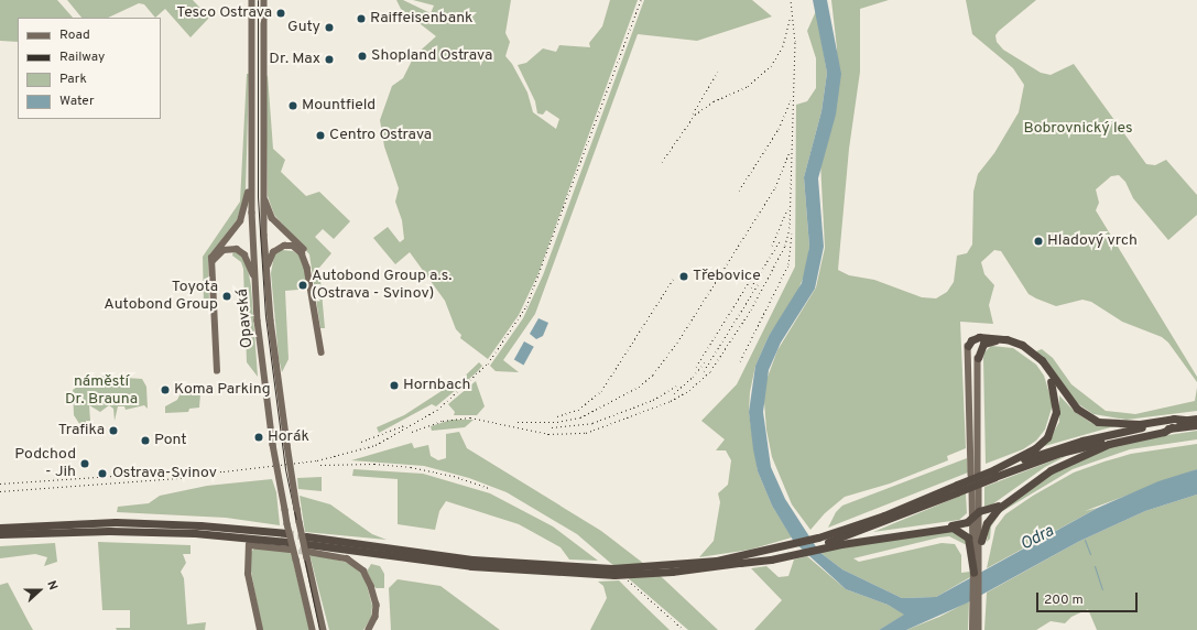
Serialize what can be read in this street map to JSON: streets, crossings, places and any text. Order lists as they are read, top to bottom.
{
  "streets": {
    "main road": ["Opavská"]
  },
  "water": ["Odra"],
  "parks": ["Bobrovnický les", "náměstí Dr. Brauna"],
  "places": [
    "Tesco Ostrava",
    "Raiffeisenbank",
    "Guty",
    "Shopland Ostrava",
    "Dr. Max",
    "Mountfield",
    "Centro Ostrava",
    "Hladový vrch",
    "Třebovice",
    "Autobond Group a.s. (Ostrava - Svinov)",
    "Toyota Autobond Group",
    "Hornbach",
    "Koma Parking",
    "Trafika",
    "Horák",
    "Pont",
    "Podchod - Jih",
    "Ostrava-Svinov"
  ],
  "legend": [
    "Road",
    "Railway",
    "Park",
    "Water"
  ],
  "scale_bar": "200 m",
  "north": "right"
}
